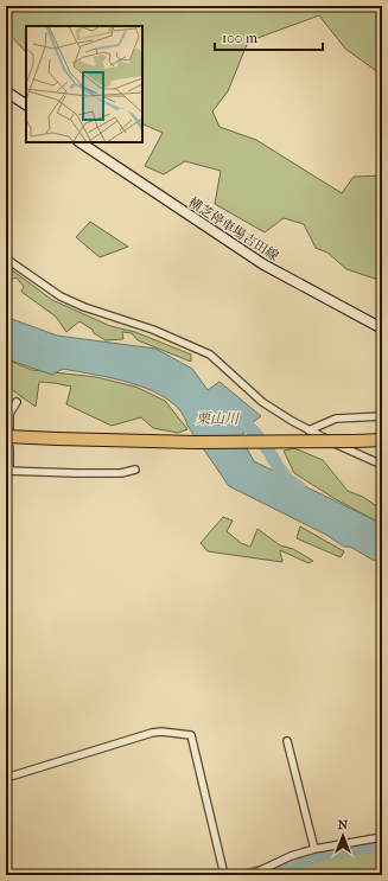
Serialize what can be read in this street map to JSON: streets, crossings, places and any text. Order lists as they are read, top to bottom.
{
  "streets": {
    "main road": ["横芝停車場吉田線"]
  },
  "water": ["栗山川"],
  "scale_bar": "100 m",
  "north": "top"
}
